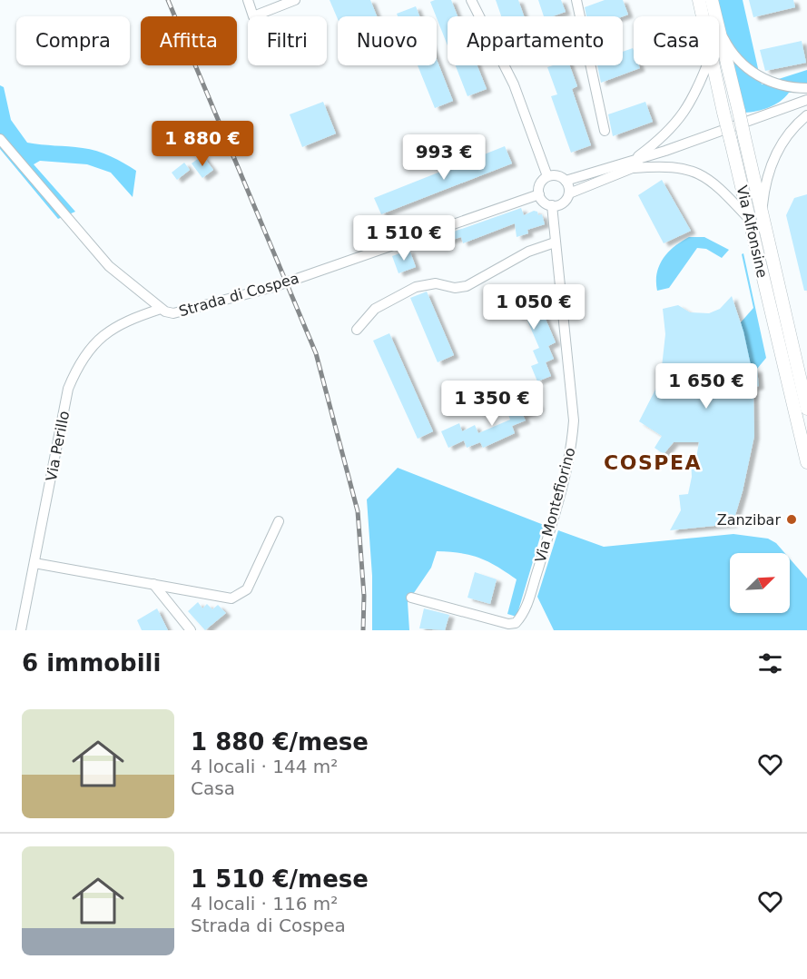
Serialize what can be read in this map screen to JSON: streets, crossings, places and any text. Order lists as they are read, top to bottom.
{
  "streets": {
    "main road": ["Via Alfonsine"],
    "street": ["Strada di Cospea", "Via Perillo", "Via Montefiorino"]
  },
  "crossings": [
    ["Strada di Cospea", "Via Perillo"],
    ["Strada di Cospea", "Via Montefiorino"]
  ],
  "districts": ["COSPEA"],
  "places": ["Zanzibar"],
  "north": "top right",
  "page": {
    "chip": [
      "Compra",
      "Affitta",
      "Filtri",
      "Nuovo",
      "Appartamento",
      "Casa"
    ],
    "price": [
      "1 880 €",
      "993 €",
      "1 510 €",
      "1 050 €",
      "1 650 €",
      "1 350 €"
    ],
    "heading": "6 immobili",
    "list": [
      {
        "name": "1 880 €/mese",
        "note": "4 locali · 144 m² · Casa"
      },
      {
        "name": "1 510 €/mese",
        "note": "4 locali · 116 m² · Strada di Cospea"
      }
    ]
  }
}
